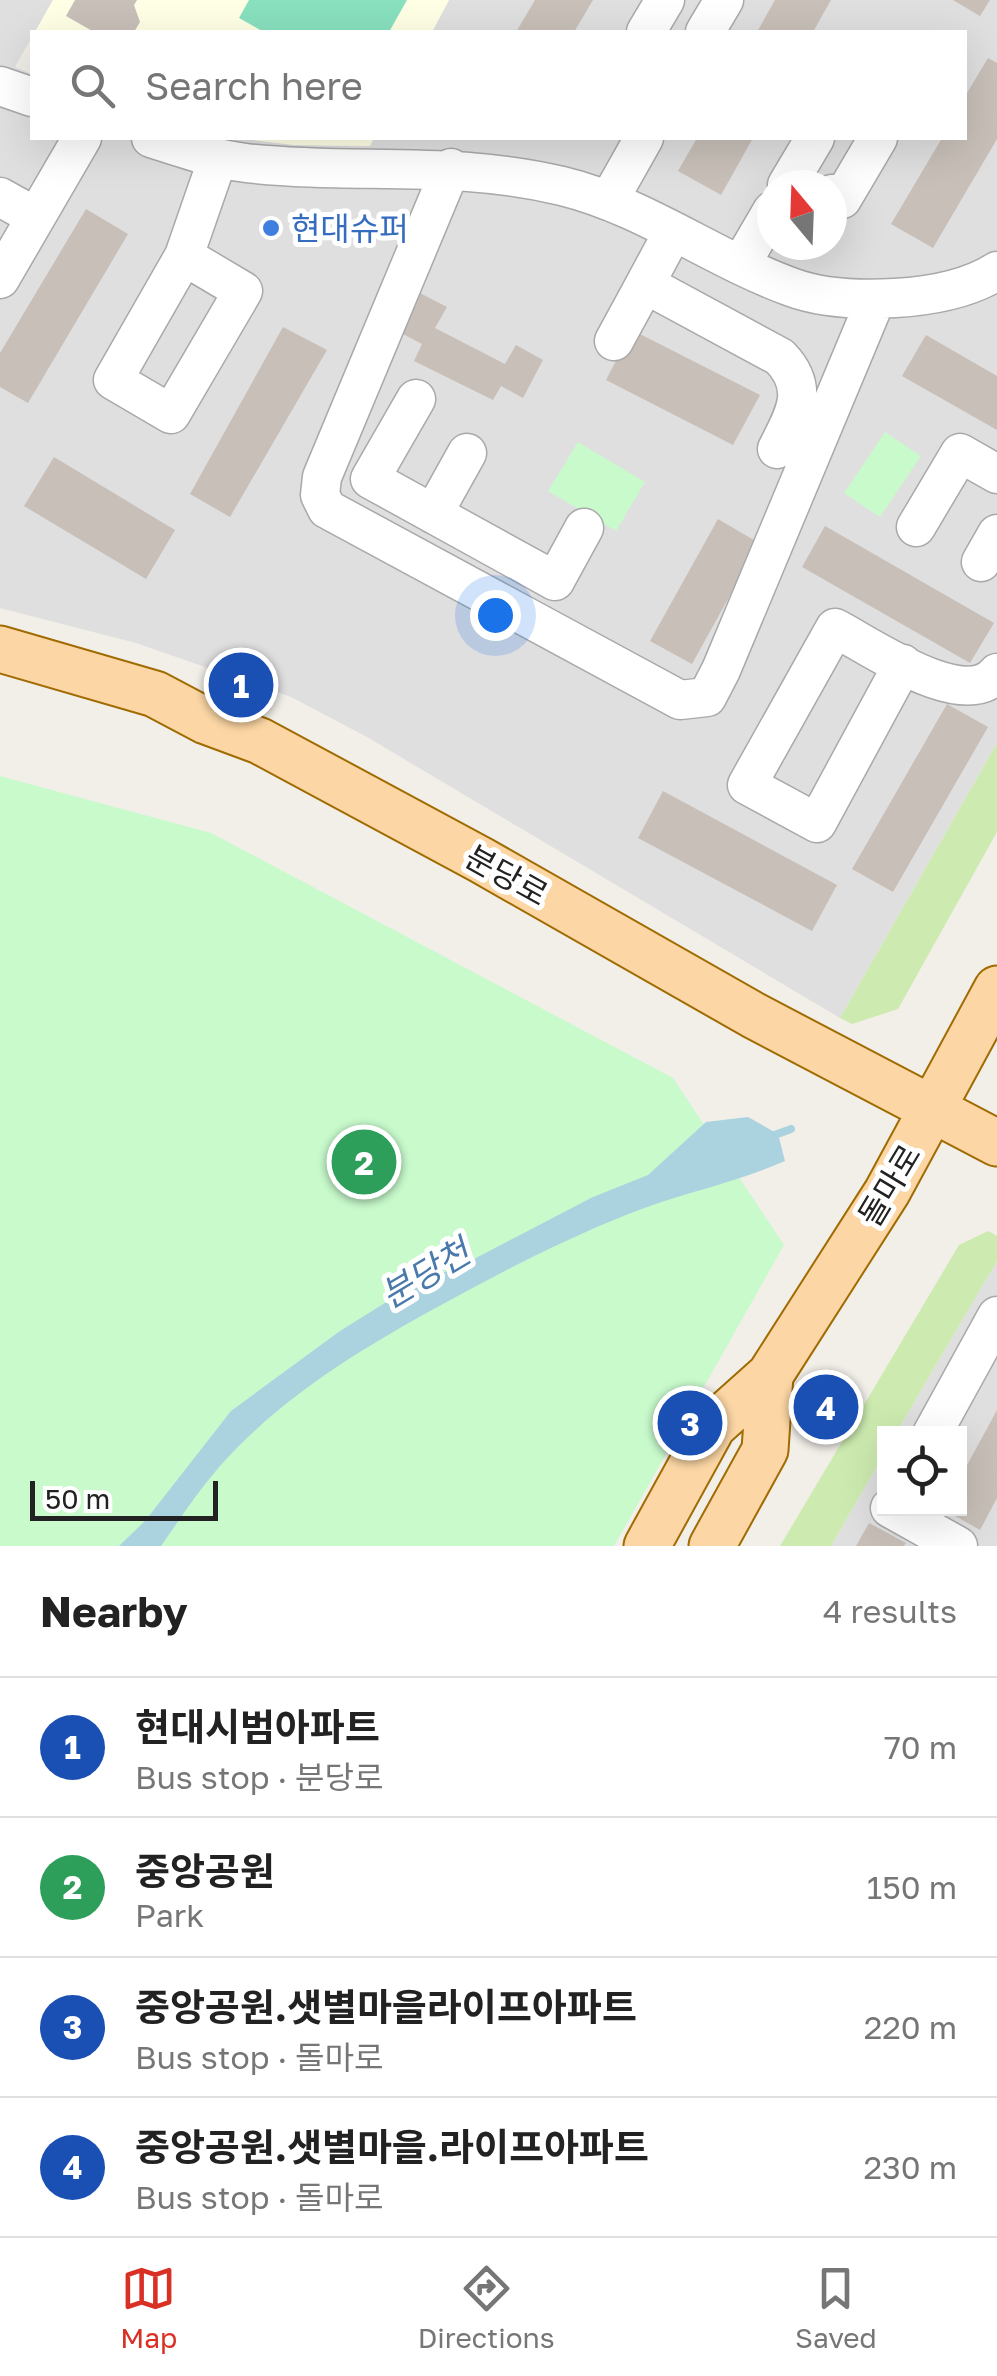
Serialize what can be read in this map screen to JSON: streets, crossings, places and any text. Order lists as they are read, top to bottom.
{
  "streets": {
    "main road": ["분당로", "돌마로"]
  },
  "crossings": [
    ["분당로", "돌마로"]
  ],
  "water": ["분당천"],
  "places": ["현대슈퍼"],
  "scale_bar": "50 m",
  "north": "top",
  "page": {
    "search": "Search here",
    "pins": [
      "1",
      "2",
      "4",
      "3"
    ],
    "scale": "50 m",
    "heading": ["Nearby", "4 results"],
    "list": [
      {
        "mark": "1",
        "name": "현대시범아파트",
        "note": "Bus stop · 분당로",
        "value": "70 m"
      },
      {
        "mark": "2",
        "name": "중앙공원",
        "note": "Park",
        "value": "150 m"
      },
      {
        "mark": "3",
        "name": "중앙공원.샛별마을라이프아파트",
        "note": "Bus stop · 돌마로",
        "value": "220 m"
      },
      {
        "mark": "4",
        "name": "중앙공원.샛별마을.라이프아파트",
        "note": "Bus stop · 돌마로",
        "value": "230 m"
      }
    ],
    "nav": ["Map", "Directions", "Saved"]
  }
}
